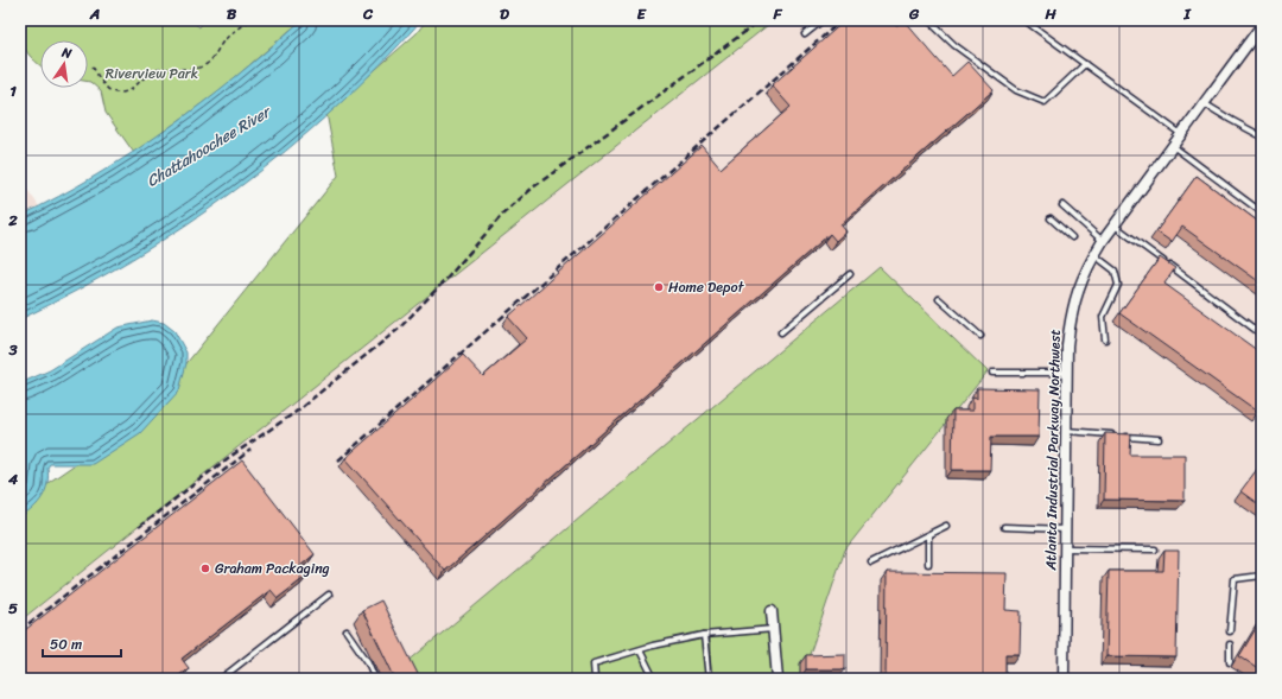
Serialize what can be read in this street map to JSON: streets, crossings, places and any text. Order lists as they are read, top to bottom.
{
  "streets": {
    "street": ["Atlanta Industrial Parkway Northwest"]
  },
  "water": ["Chattahoochee River"],
  "parks": ["Riverview Park"],
  "places": ["Home Depot", "Graham Packaging"],
  "scale_bar": "50 m",
  "north": "top",
  "grid": {
    "columns": [
      "A",
      "B",
      "C",
      "D",
      "E",
      "F",
      "G",
      "H",
      "I"
    ],
    "rows": [
      "1",
      "2",
      "3",
      "4",
      "5"
    ]
  }
}
